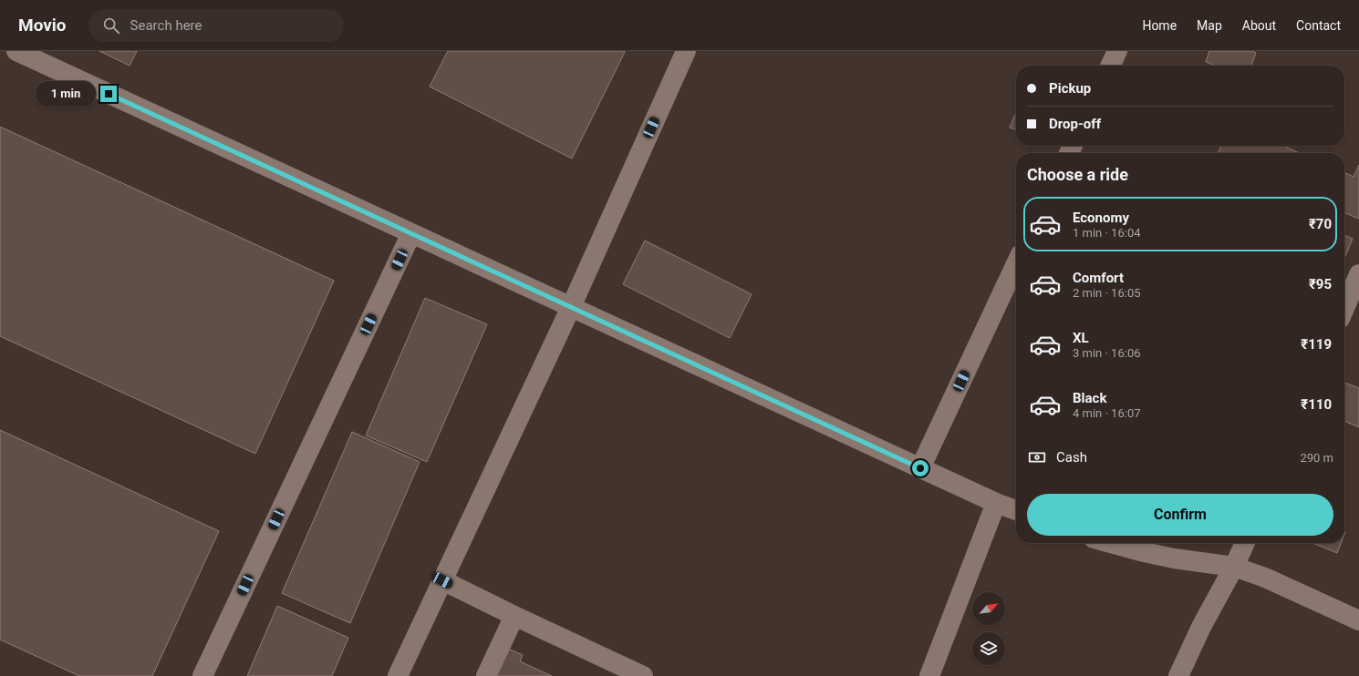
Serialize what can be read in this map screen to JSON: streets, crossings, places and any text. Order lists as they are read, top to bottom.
{
  "north": "top right",
  "page": {
    "header": "Movio",
    "search": "Search here",
    "nav": [
      "Home",
      "Map",
      "About",
      "Contact"
    ],
    "banner": ["Pickup", "Drop-off"],
    "bubble": "1 min",
    "heading": "Choose a ride",
    "list": [
      {
        "name": "Economy",
        "note": "1 min · 16:04",
        "value": "₹70"
      },
      {
        "name": "Comfort",
        "note": "2 min · 16:05",
        "value": "₹95"
      },
      {
        "name": "XL",
        "note": "3 min · 16:06",
        "value": "₹119"
      },
      {
        "name": "Black",
        "note": "4 min · 16:07",
        "value": "₹110"
      }
    ],
    "pay": ["Cash", "290 m"],
    "buttons": "Confirm"
  }
}
